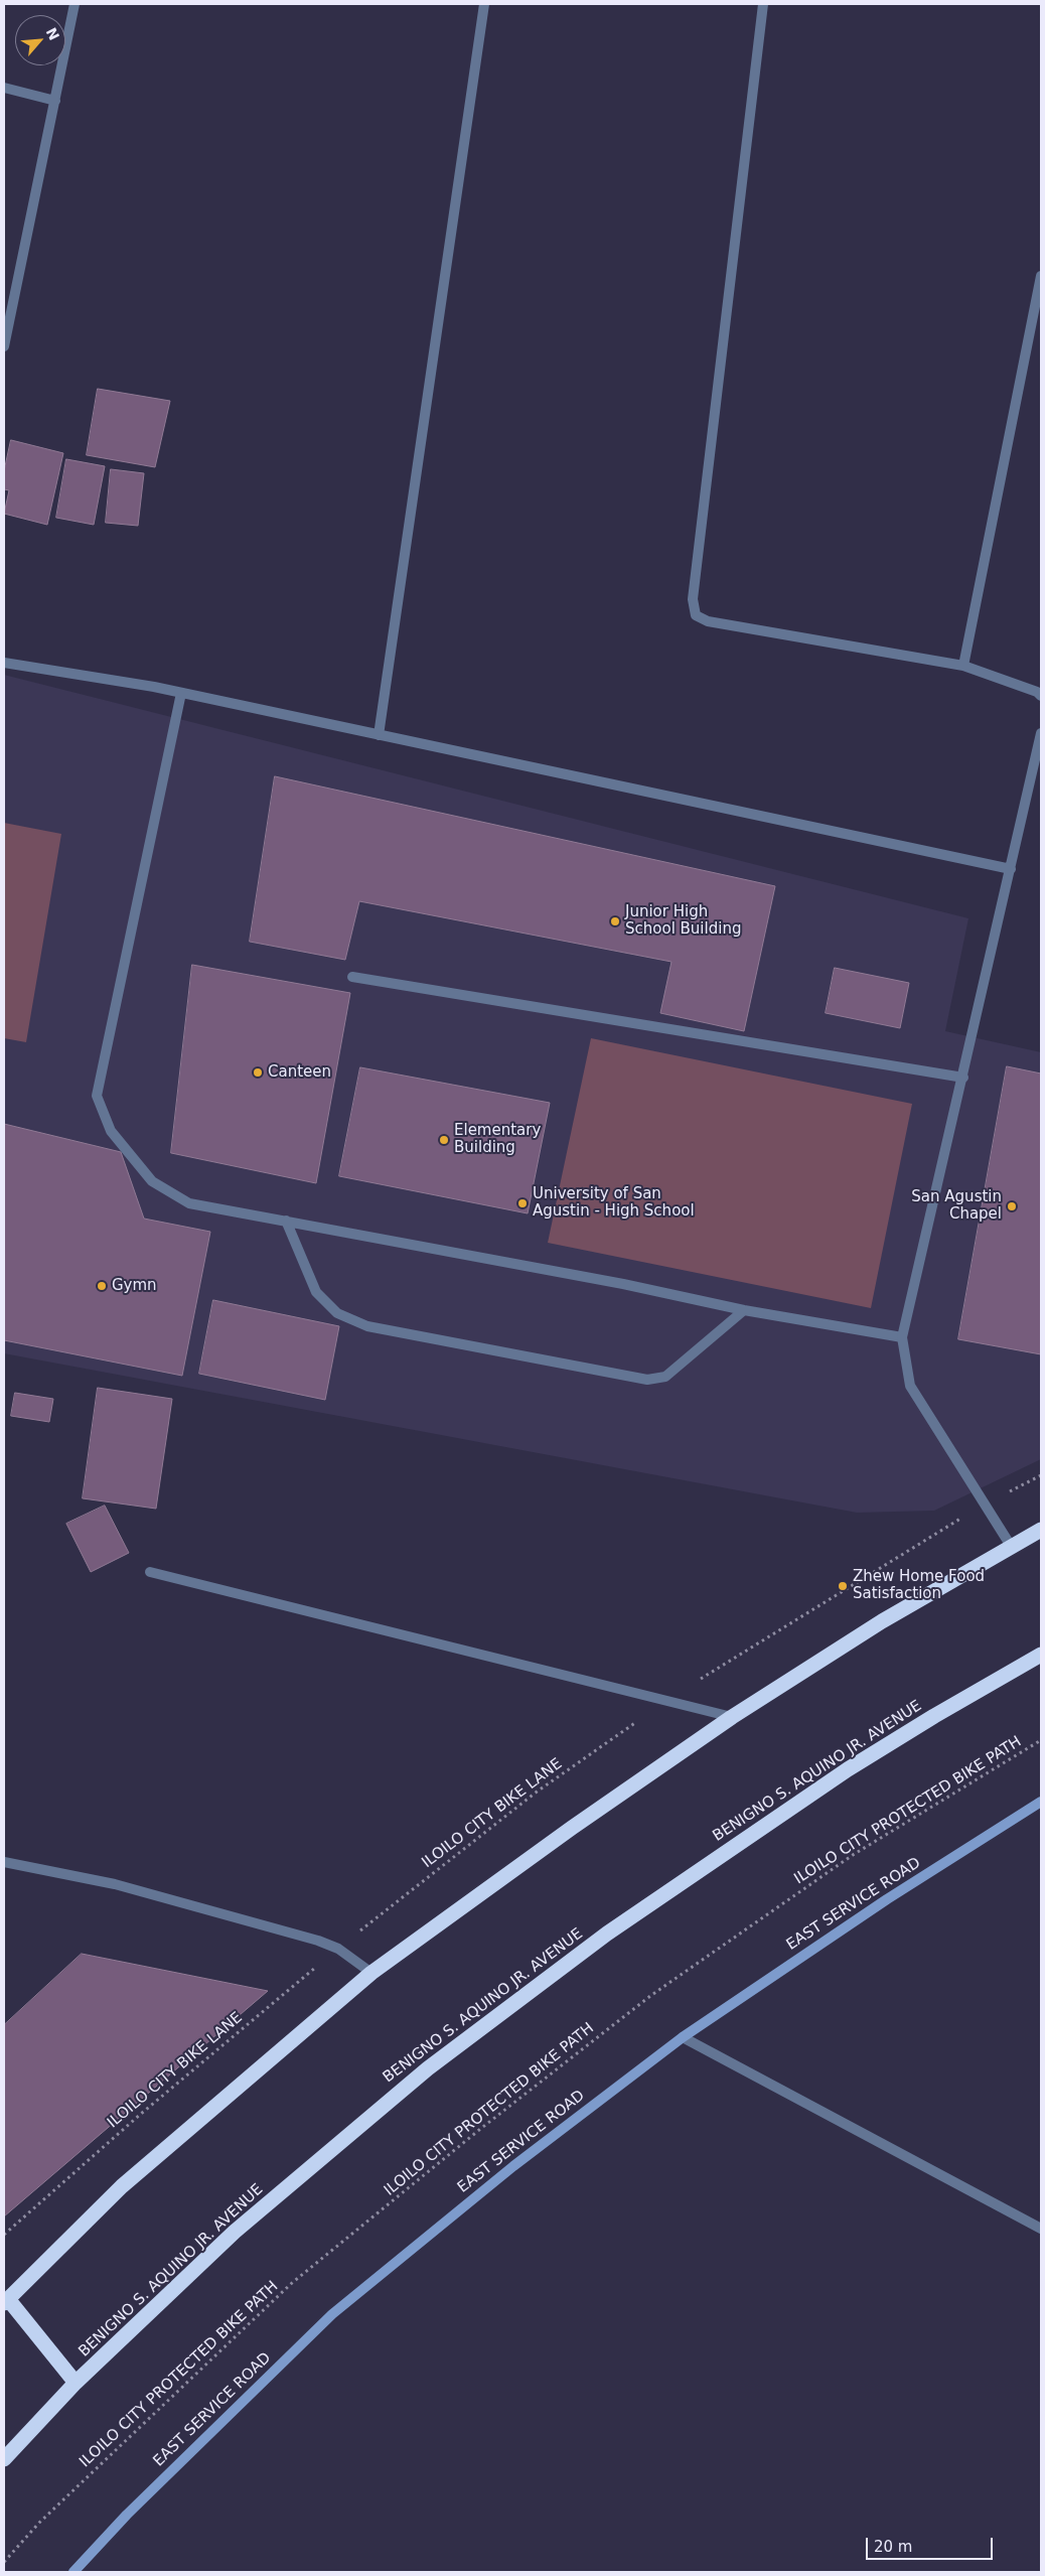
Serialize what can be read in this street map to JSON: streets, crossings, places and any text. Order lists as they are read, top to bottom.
{
  "streets": {
    "highway": ["BENIGNO S. AQUINO JR. AVENUE"],
    "street": ["EAST SERVICE ROAD"],
    "path": ["ILOILO CITY PROTECTED BIKE PATH", "ILOILO CITY BIKE LANE"]
  },
  "places": [
    "Junior High School Building",
    "Canteen",
    "Elementary Building",
    "University of San Agustin - High School",
    "San Agustin Chapel",
    "Gymn",
    "Zhew Home Food Satisfaction"
  ],
  "scale_bar": "20 m",
  "north": "top right"
}
